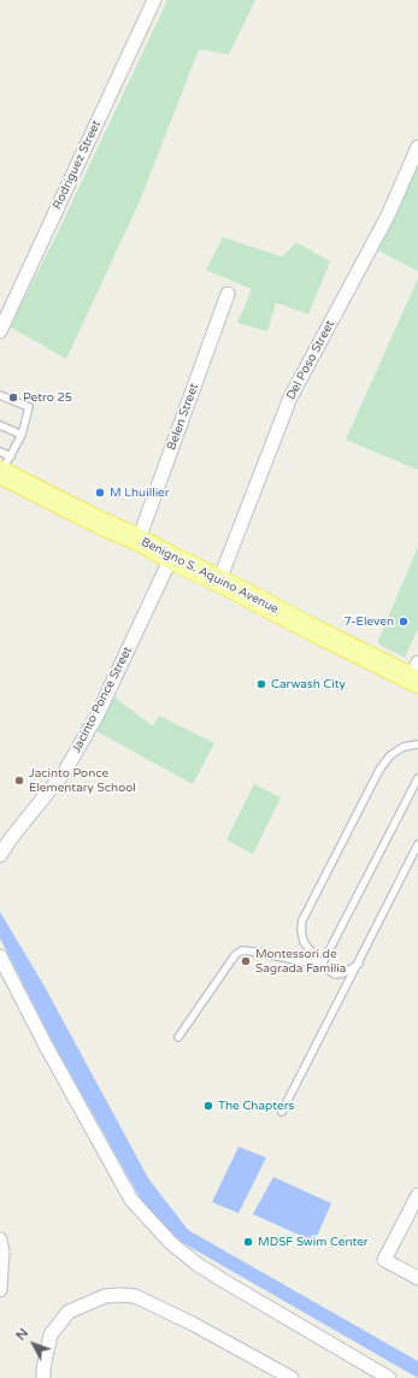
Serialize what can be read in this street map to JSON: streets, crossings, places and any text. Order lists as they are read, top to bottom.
{
  "streets": {
    "main road": ["Benigno S. Aquino Avenue"],
    "street": [
      "Rodriguez Street",
      "Del Poso Street",
      "Belen Street",
      "Jacinto Ponce Street"
    ]
  },
  "crossings": [
    ["Del Poso Street", "Benigno S. Aquino Avenue"],
    ["Belen Street", "Benigno S. Aquino Avenue"],
    ["Benigno S. Aquino Avenue", "Jacinto Ponce Street"]
  ],
  "places": [
    "Petro 25",
    "M Lhuillier",
    "7-Eleven",
    "Carwash City",
    "Jacinto Ponce Elementary School",
    "Montessori de Sagrada Familia",
    "The Chapters",
    "MDSF Swim Center"
  ],
  "north": "top left"
}
